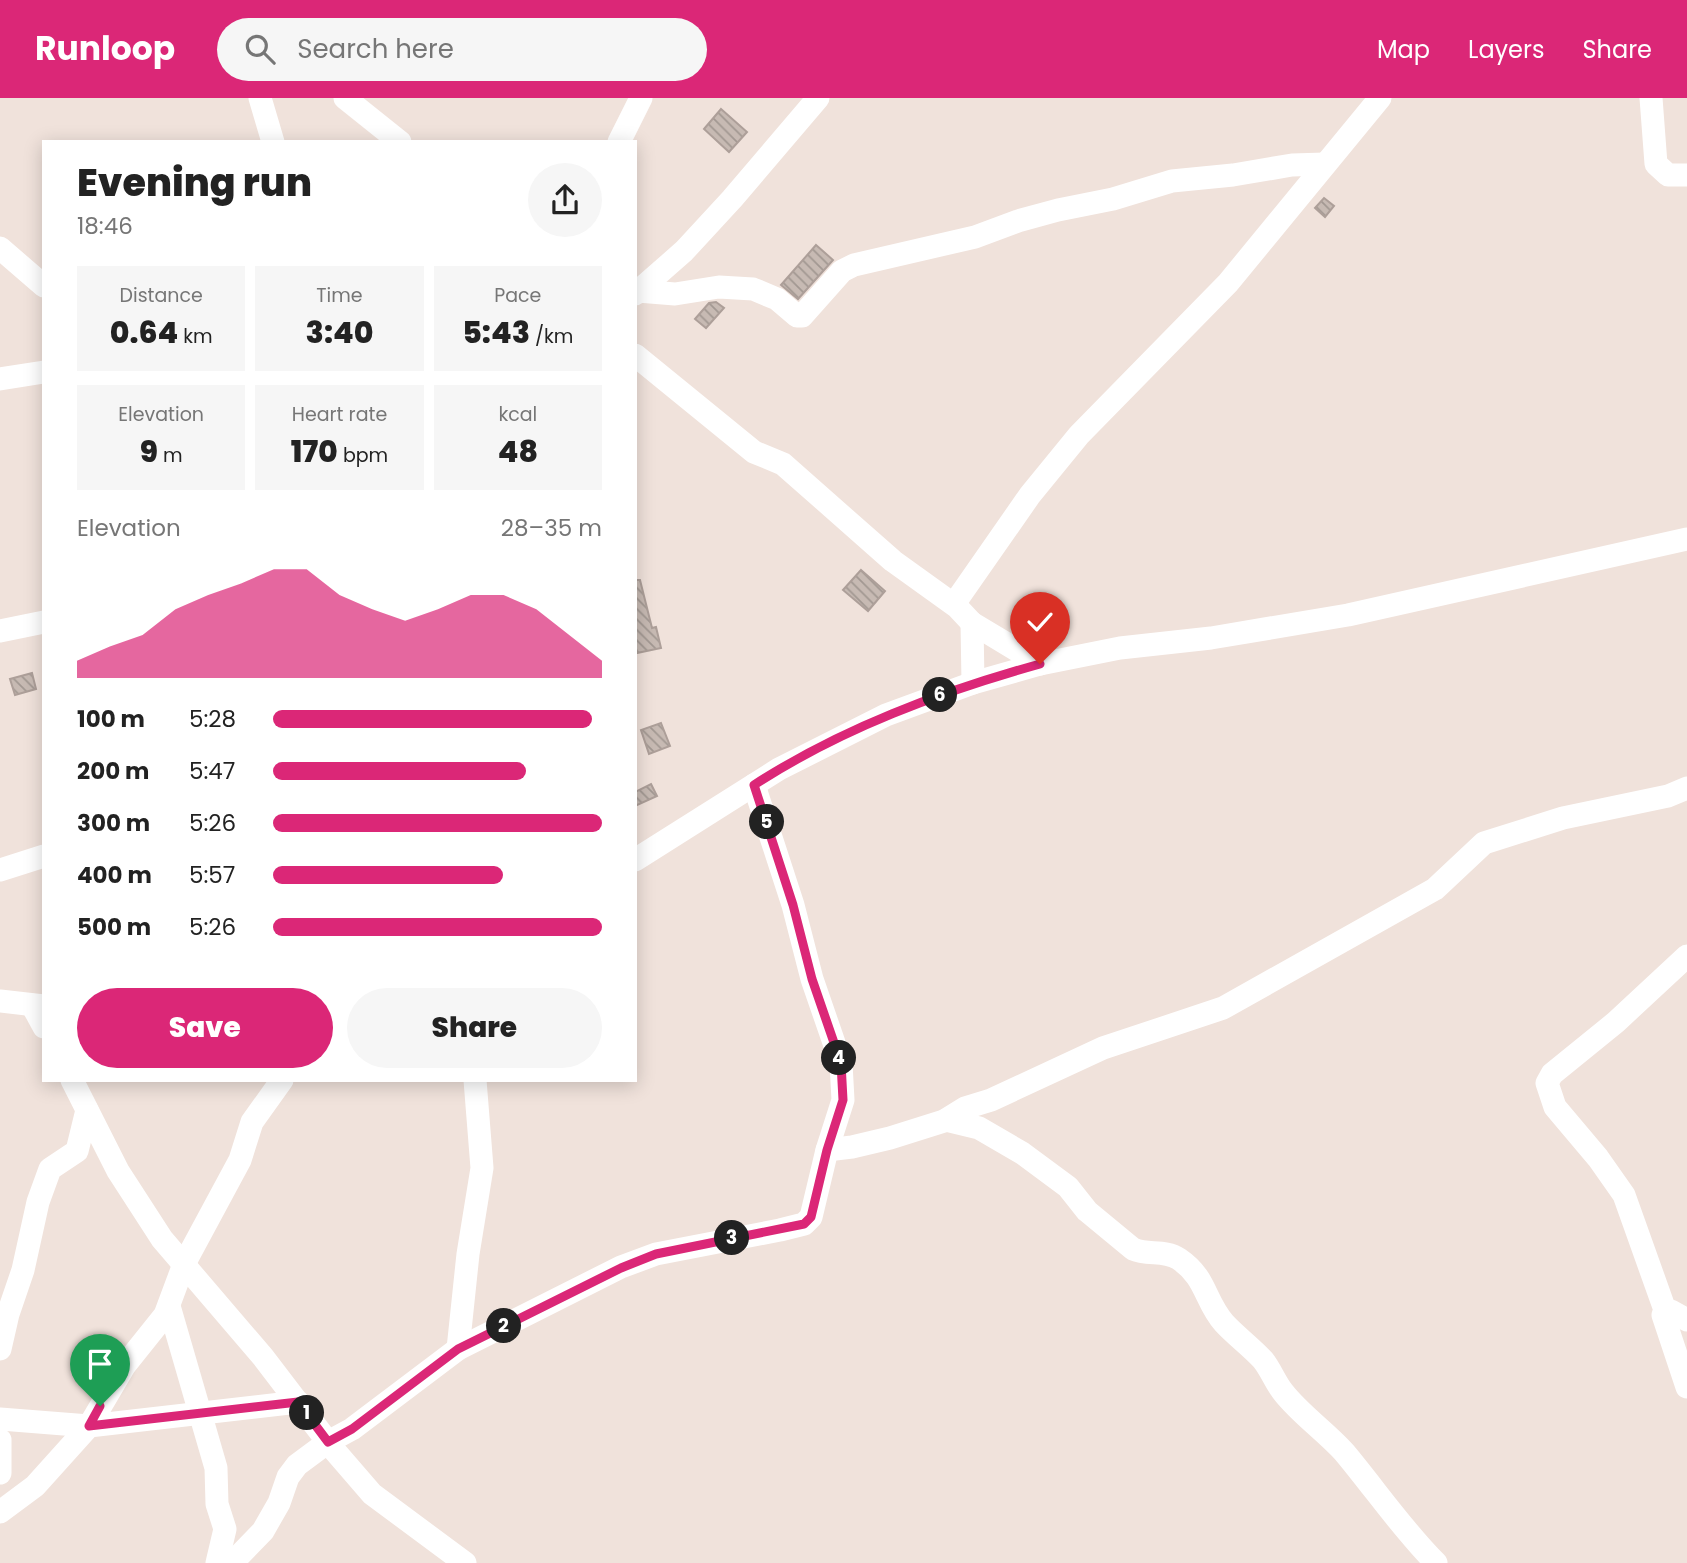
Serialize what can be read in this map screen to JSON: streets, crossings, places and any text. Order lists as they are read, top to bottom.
{
  "page": {
    "header": "Runloop",
    "search": "Search here",
    "nav": ["Map", "Layers", "Share"],
    "heading": ["Evening run", "18:46"],
    "stats": [
      ["Distance", "0.64 km"],
      ["Time", "3:40"],
      ["Pace", "5:43 /km"],
      ["Elevation", "9 m"],
      ["Heart rate", "170 bpm"],
      ["kcal", "48"]
    ],
    "chart": ["Elevation", "28–35 m"],
    "pins": [
      "6",
      "5",
      "4",
      "3",
      "2",
      "1"
    ],
    "list": [
      {
        "name": "100 m",
        "note": "5:28"
      },
      {
        "name": "200 m",
        "note": "5:47"
      },
      {
        "name": "300 m",
        "note": "5:26"
      },
      {
        "name": "400 m",
        "note": "5:57"
      },
      {
        "name": "500 m",
        "note": "5:26"
      }
    ],
    "buttons": ["Save", "Share"]
  }
}
